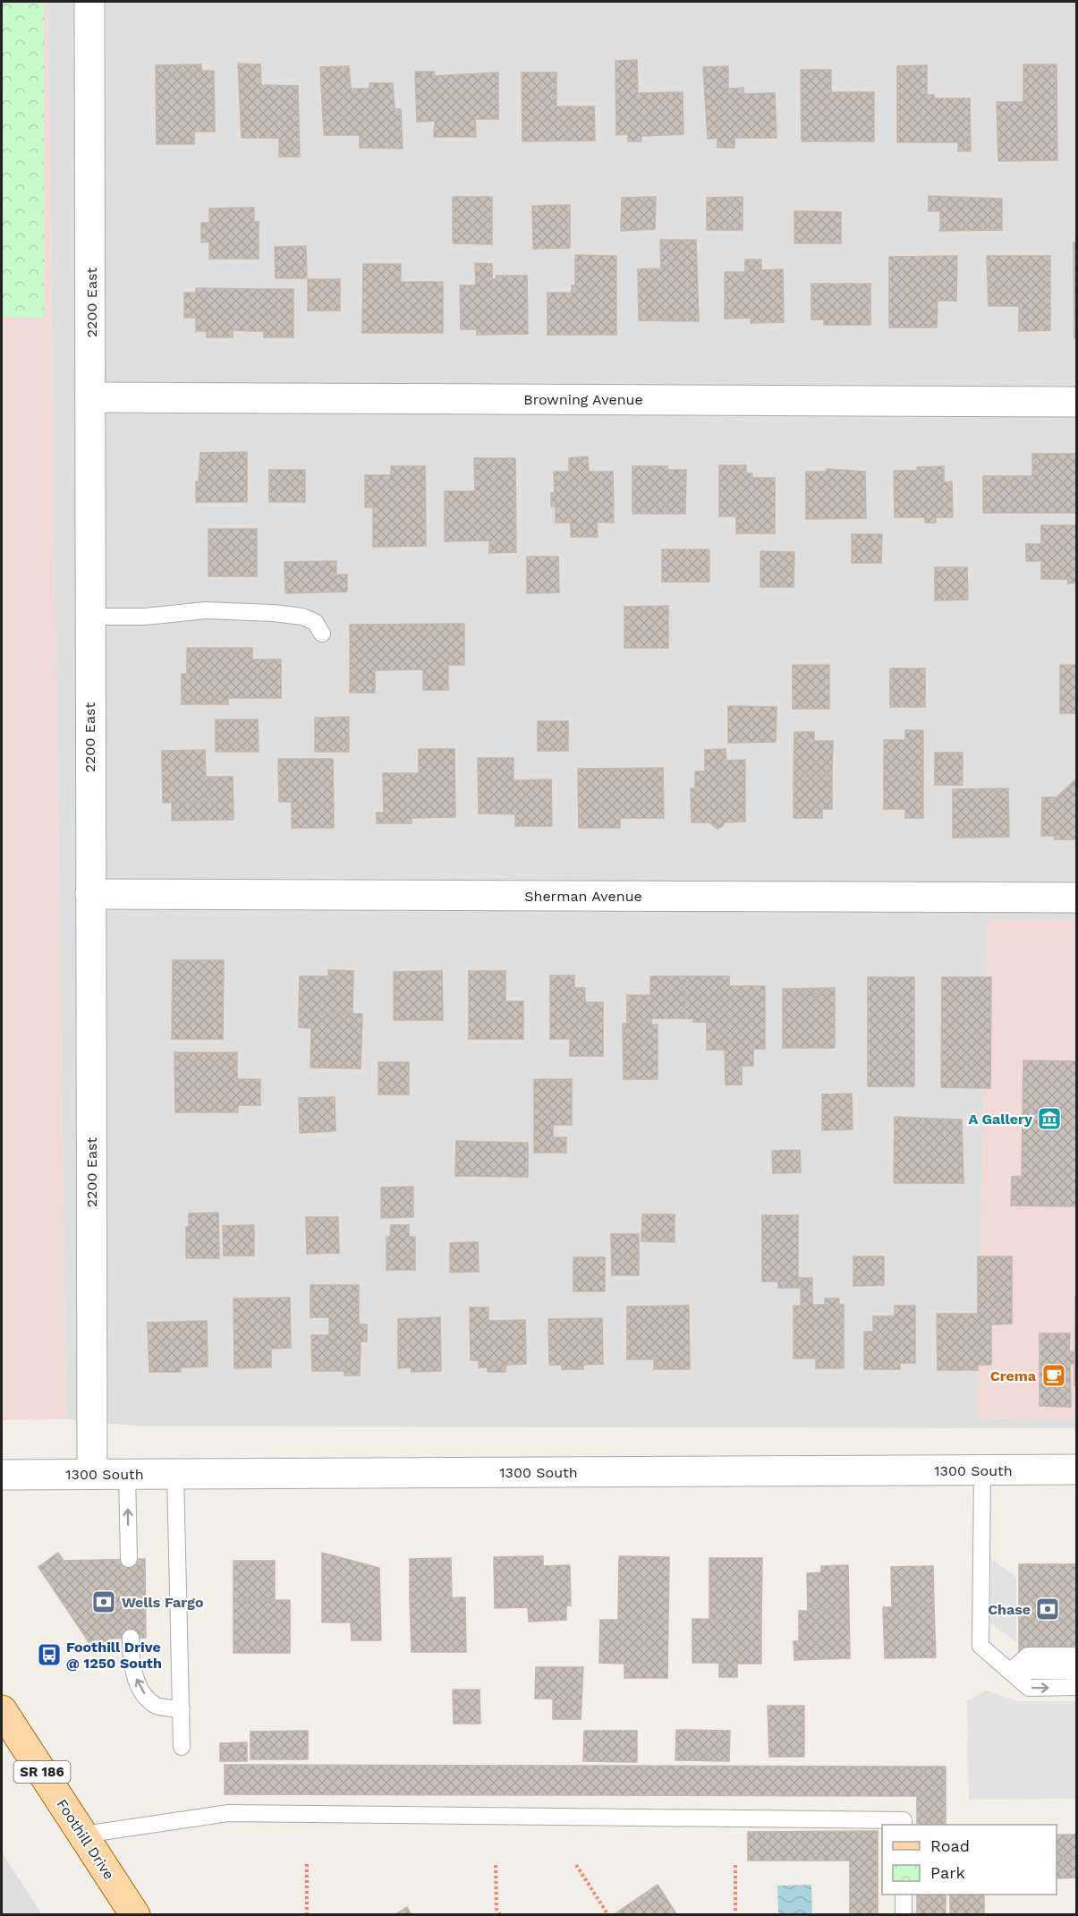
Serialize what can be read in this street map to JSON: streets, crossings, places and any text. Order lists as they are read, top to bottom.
{
  "streets": {
    "main road": ["SR 186", "Foothill Drive"],
    "street": [
      "2200 East",
      "Browning Avenue",
      "Sherman Avenue",
      "1300 South"
    ]
  },
  "crossings": [
    ["2200 East", "Browning Avenue"],
    ["2200 East", "Sherman Avenue"],
    ["2200 East", "1300 South"]
  ],
  "places": {
    "museum": ["A Gallery"],
    "cafe": ["Crema"],
    "bank": ["Wells Fargo", "Chase"],
    "bus stop": ["Foothill Drive @ 1250 South"]
  },
  "legend": ["Road", "Park"]
}
